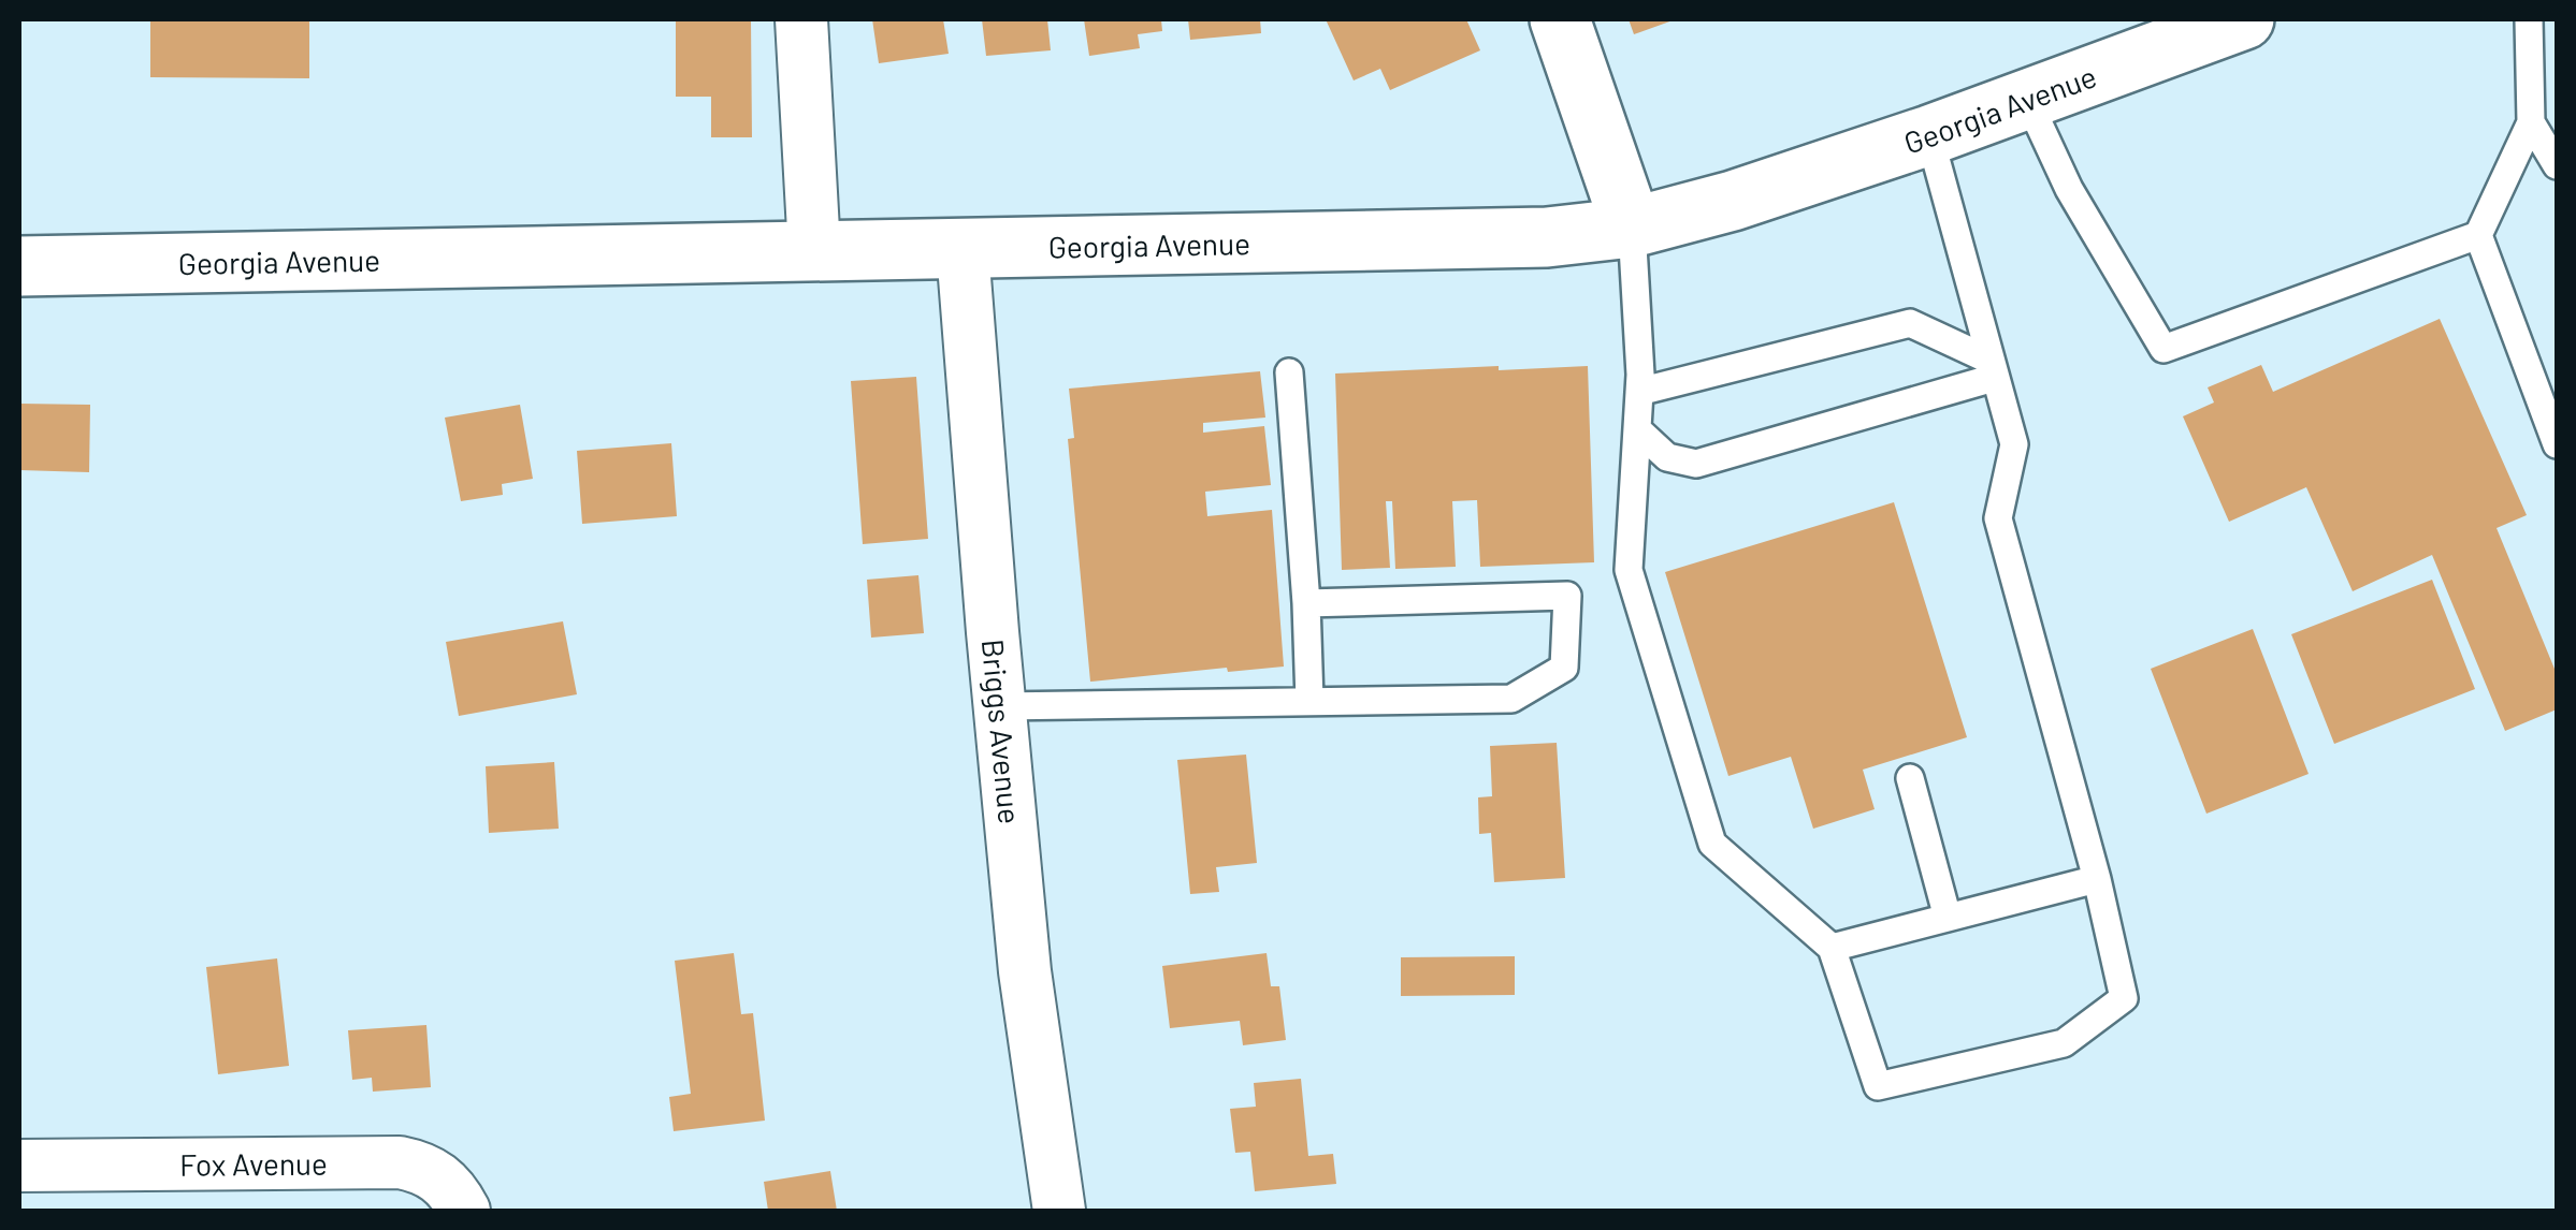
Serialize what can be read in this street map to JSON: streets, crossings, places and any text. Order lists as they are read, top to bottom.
{
  "streets": {
    "main road": ["Georgia Avenue"],
    "street": ["Briggs Avenue", "Fox Avenue"]
  },
  "crossings": [
    ["Georgia Avenue", "Briggs Avenue"]
  ]
}
